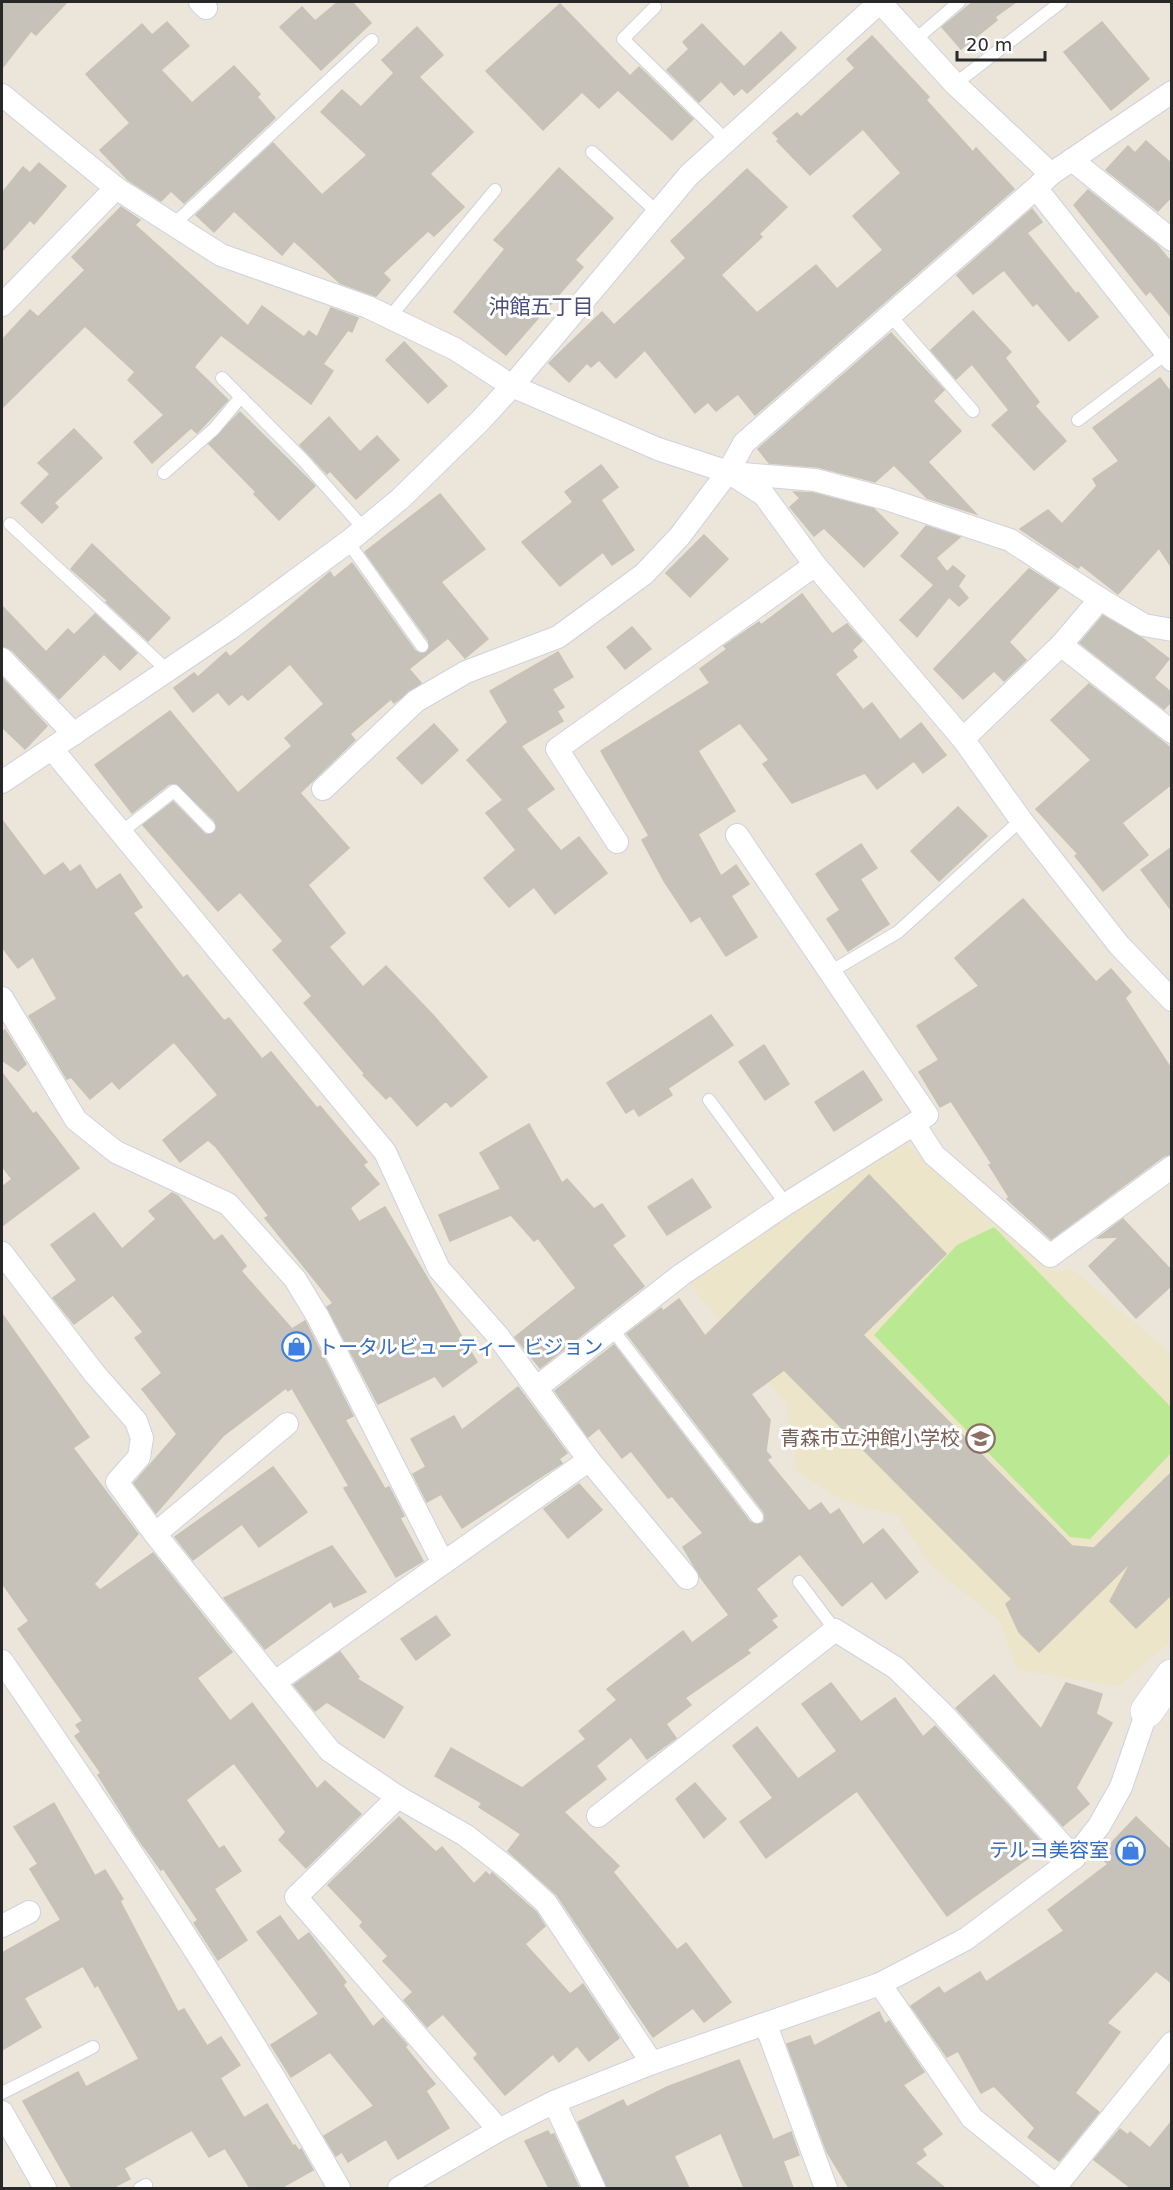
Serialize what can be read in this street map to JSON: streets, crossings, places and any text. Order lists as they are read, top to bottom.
{
  "districts": ["沖館五丁目"],
  "places": {
    "shop": ["トータルビューティー ビジョン", "テルヨ美容室"],
    "school or university": ["青森市立沖館小学校"]
  },
  "scale_bar": "20 m"
}
